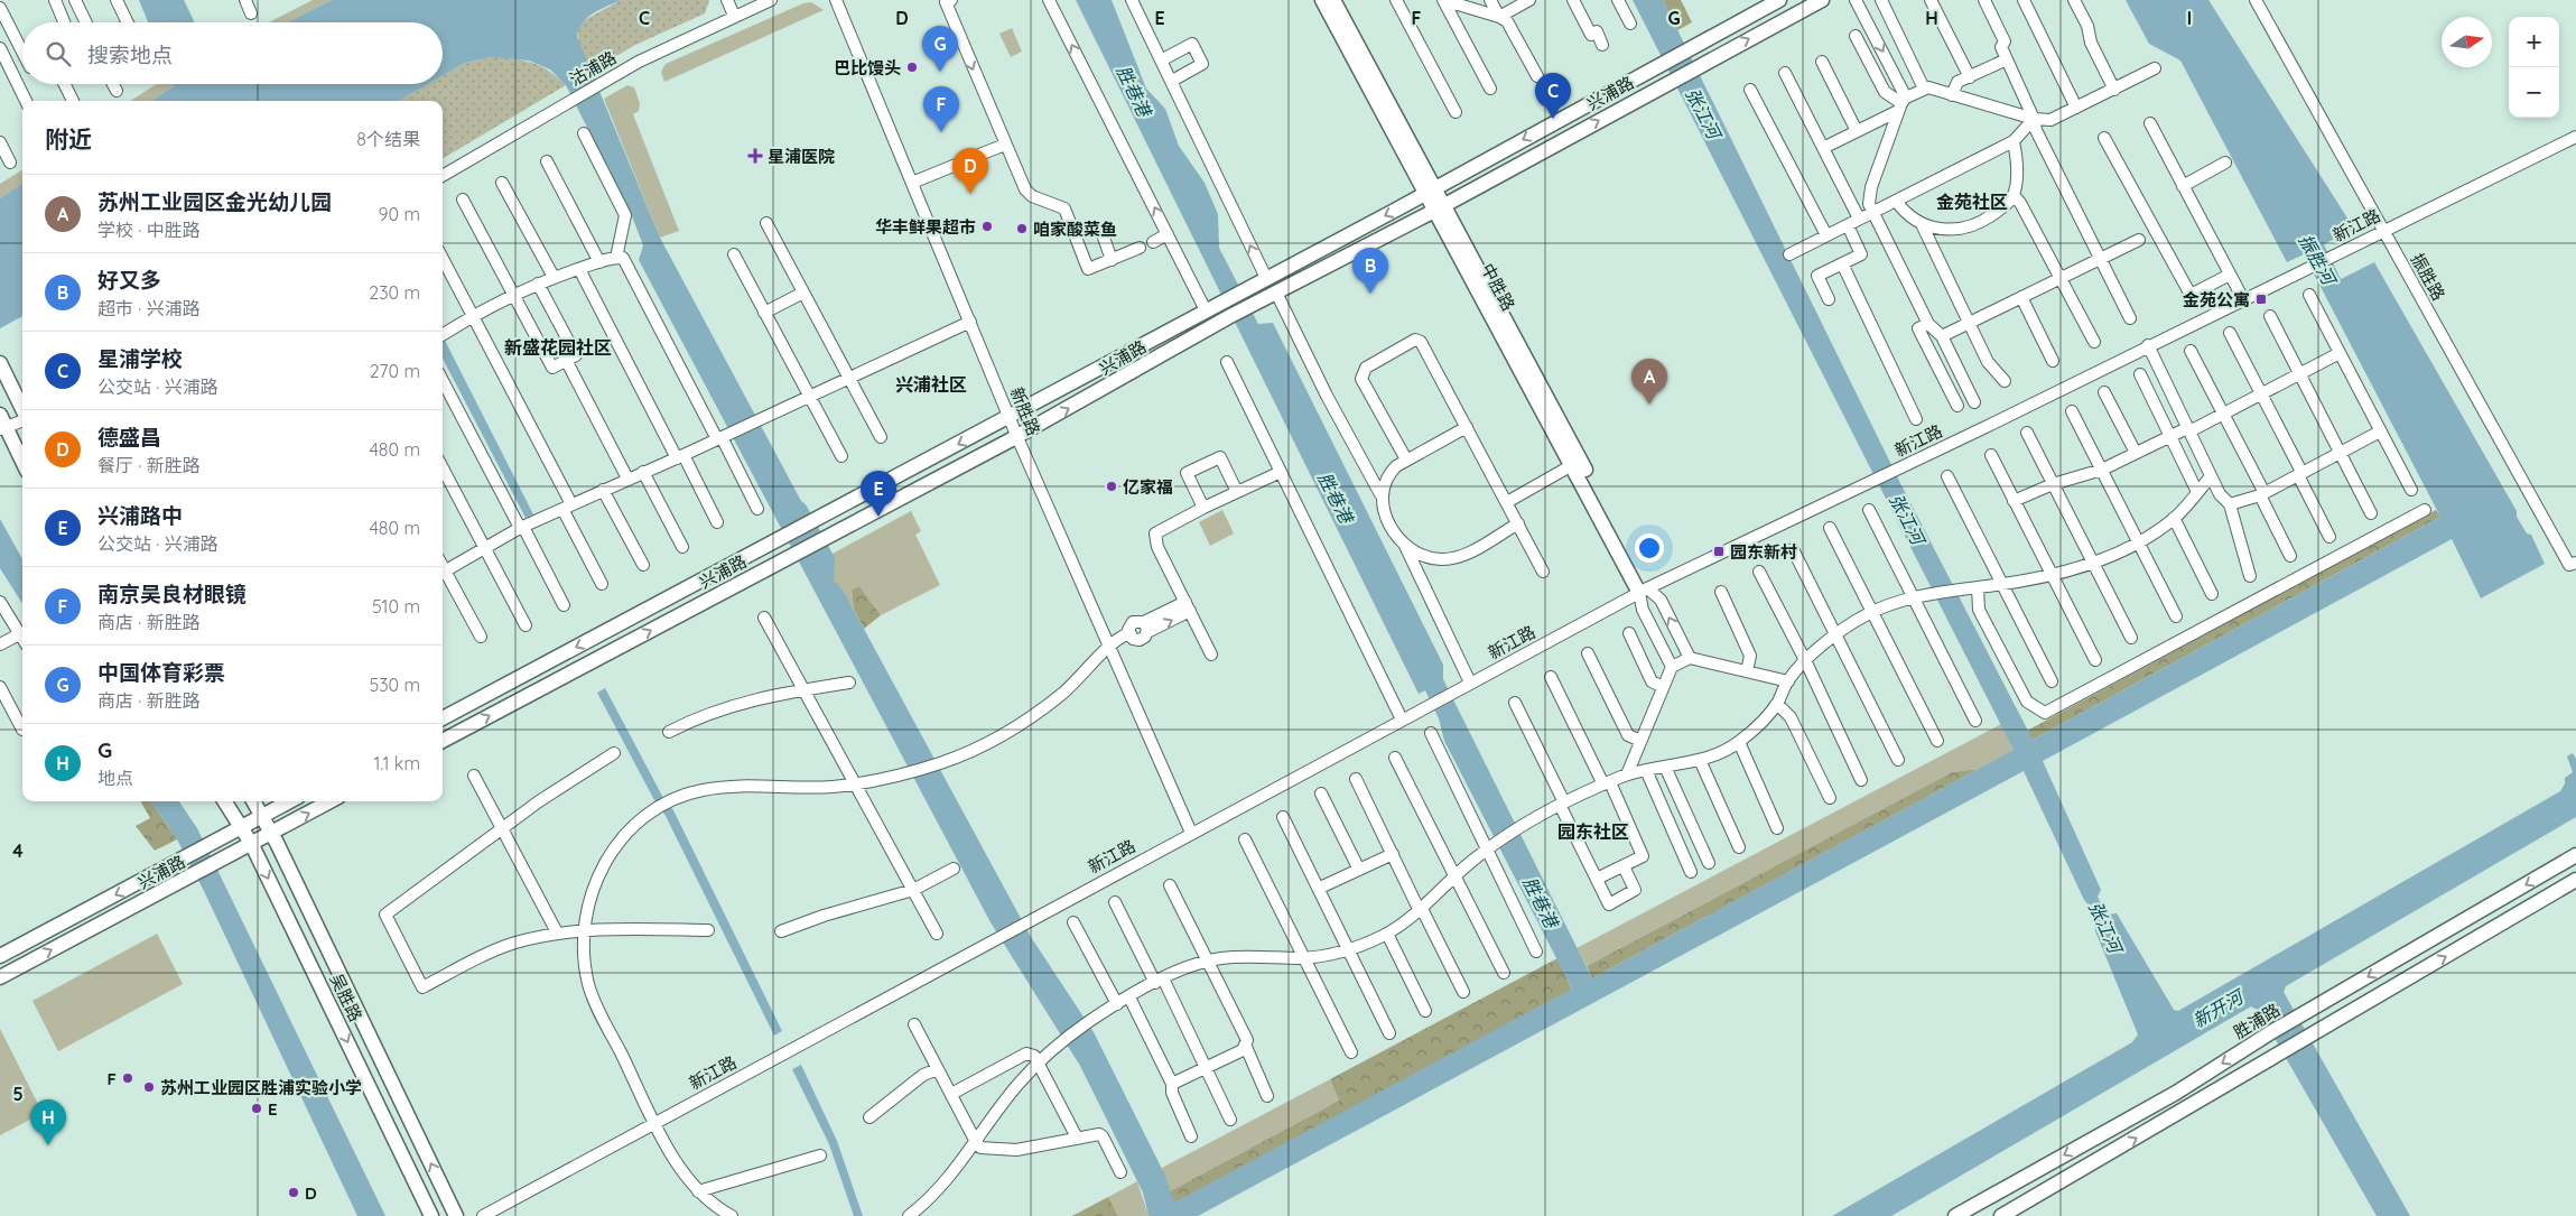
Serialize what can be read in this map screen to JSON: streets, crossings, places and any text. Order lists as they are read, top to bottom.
{
  "streets": {
    "main road": [
      "兴浦路",
      "中胜路",
      "吴胜路",
      "胜浦路"
    ],
    "street": [
      "沽浦路",
      "新江路",
      "振胜路",
      "新胜路"
    ]
  },
  "crossings": [
    ["兴浦路", "中胜路"],
    ["兴浦路", "新胜路"],
    ["兴浦路", "吴胜路"],
    ["新江路", "振胜路"],
    ["新江路", "中胜路"],
    ["新江路", "新胜路"]
  ],
  "districts": [
    "金苑社区",
    "新盛花园社区",
    "兴浦社区",
    "园东社区"
  ],
  "water": [
    "胜巷港",
    "张江河",
    "振胜河",
    "新开河"
  ],
  "places": {
    "other": [
      "巴比馒头",
      "华丰鲜果超市",
      "咱家酸菜鱼",
      "亿家福",
      "F",
      "苏州工业园区胜浦实验小学",
      "E",
      "D"
    ],
    "health": ["星浦医院"],
    "transit": ["金苑公寓", "园东新村"]
  },
  "north": "right",
  "page": {
    "map_buttons": ["+", "−"],
    "search": "搜索地点",
    "pins": [
      "G",
      "C",
      "F",
      "D",
      "B",
      "A",
      "E",
      "H"
    ],
    "heading": ["附近", "8个结果"],
    "list": [
      {
        "mark": "A",
        "name": "苏州工业园区金光幼儿园",
        "note": "学校 · 中胜路",
        "value": "90 m"
      },
      {
        "mark": "B",
        "name": "好又多",
        "note": "超市 · 兴浦路",
        "value": "230 m"
      },
      {
        "mark": "C",
        "name": "星浦学校",
        "note": "公交站 · 兴浦路",
        "value": "270 m"
      },
      {
        "mark": "D",
        "name": "德盛昌",
        "note": "餐厅 · 新胜路",
        "value": "480 m"
      },
      {
        "mark": "E",
        "name": "兴浦路中",
        "note": "公交站 · 兴浦路",
        "value": "480 m"
      },
      {
        "mark": "F",
        "name": "南京吴良材眼镜",
        "note": "商店 · 新胜路",
        "value": "510 m"
      },
      {
        "mark": "G",
        "name": "中国体育彩票",
        "note": "商店 · 新胜路",
        "value": "530 m"
      },
      {
        "mark": "H",
        "name": "G",
        "note": "地点",
        "value": "1.1 km"
      }
    ]
  },
  "grid": {
    "columns": [
      "C",
      "D",
      "E",
      "F",
      "G",
      "H",
      "I"
    ],
    "rows": ["4", "5"]
  }
}
